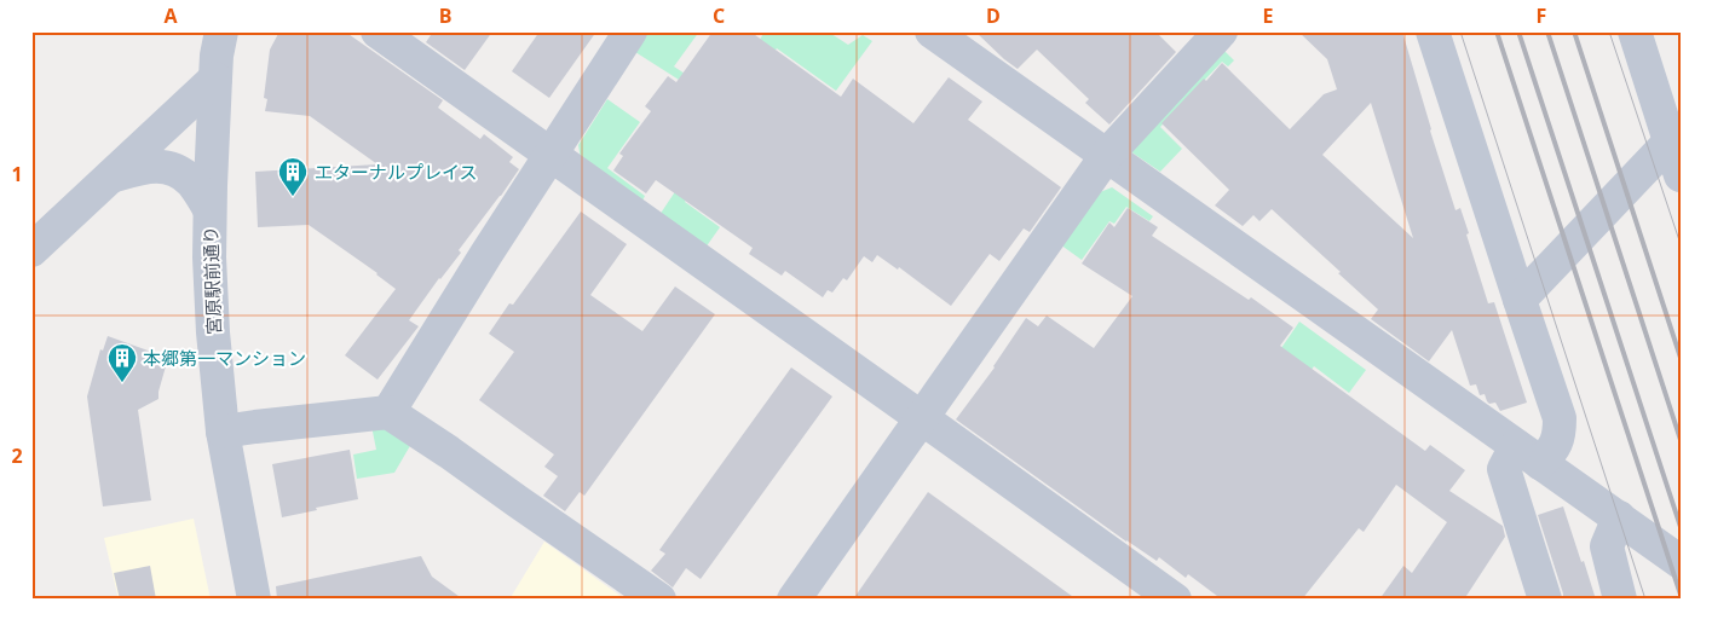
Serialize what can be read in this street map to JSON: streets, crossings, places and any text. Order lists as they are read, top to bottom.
{
  "streets": {
    "street": ["宮原駅前通り"]
  },
  "places": {
    "building": ["エターナルプレイス", "本郷第一マンション"]
  },
  "grid": {
    "columns": [
      "A",
      "B",
      "C",
      "D",
      "E",
      "F"
    ],
    "rows": ["1", "2"]
  }
}
